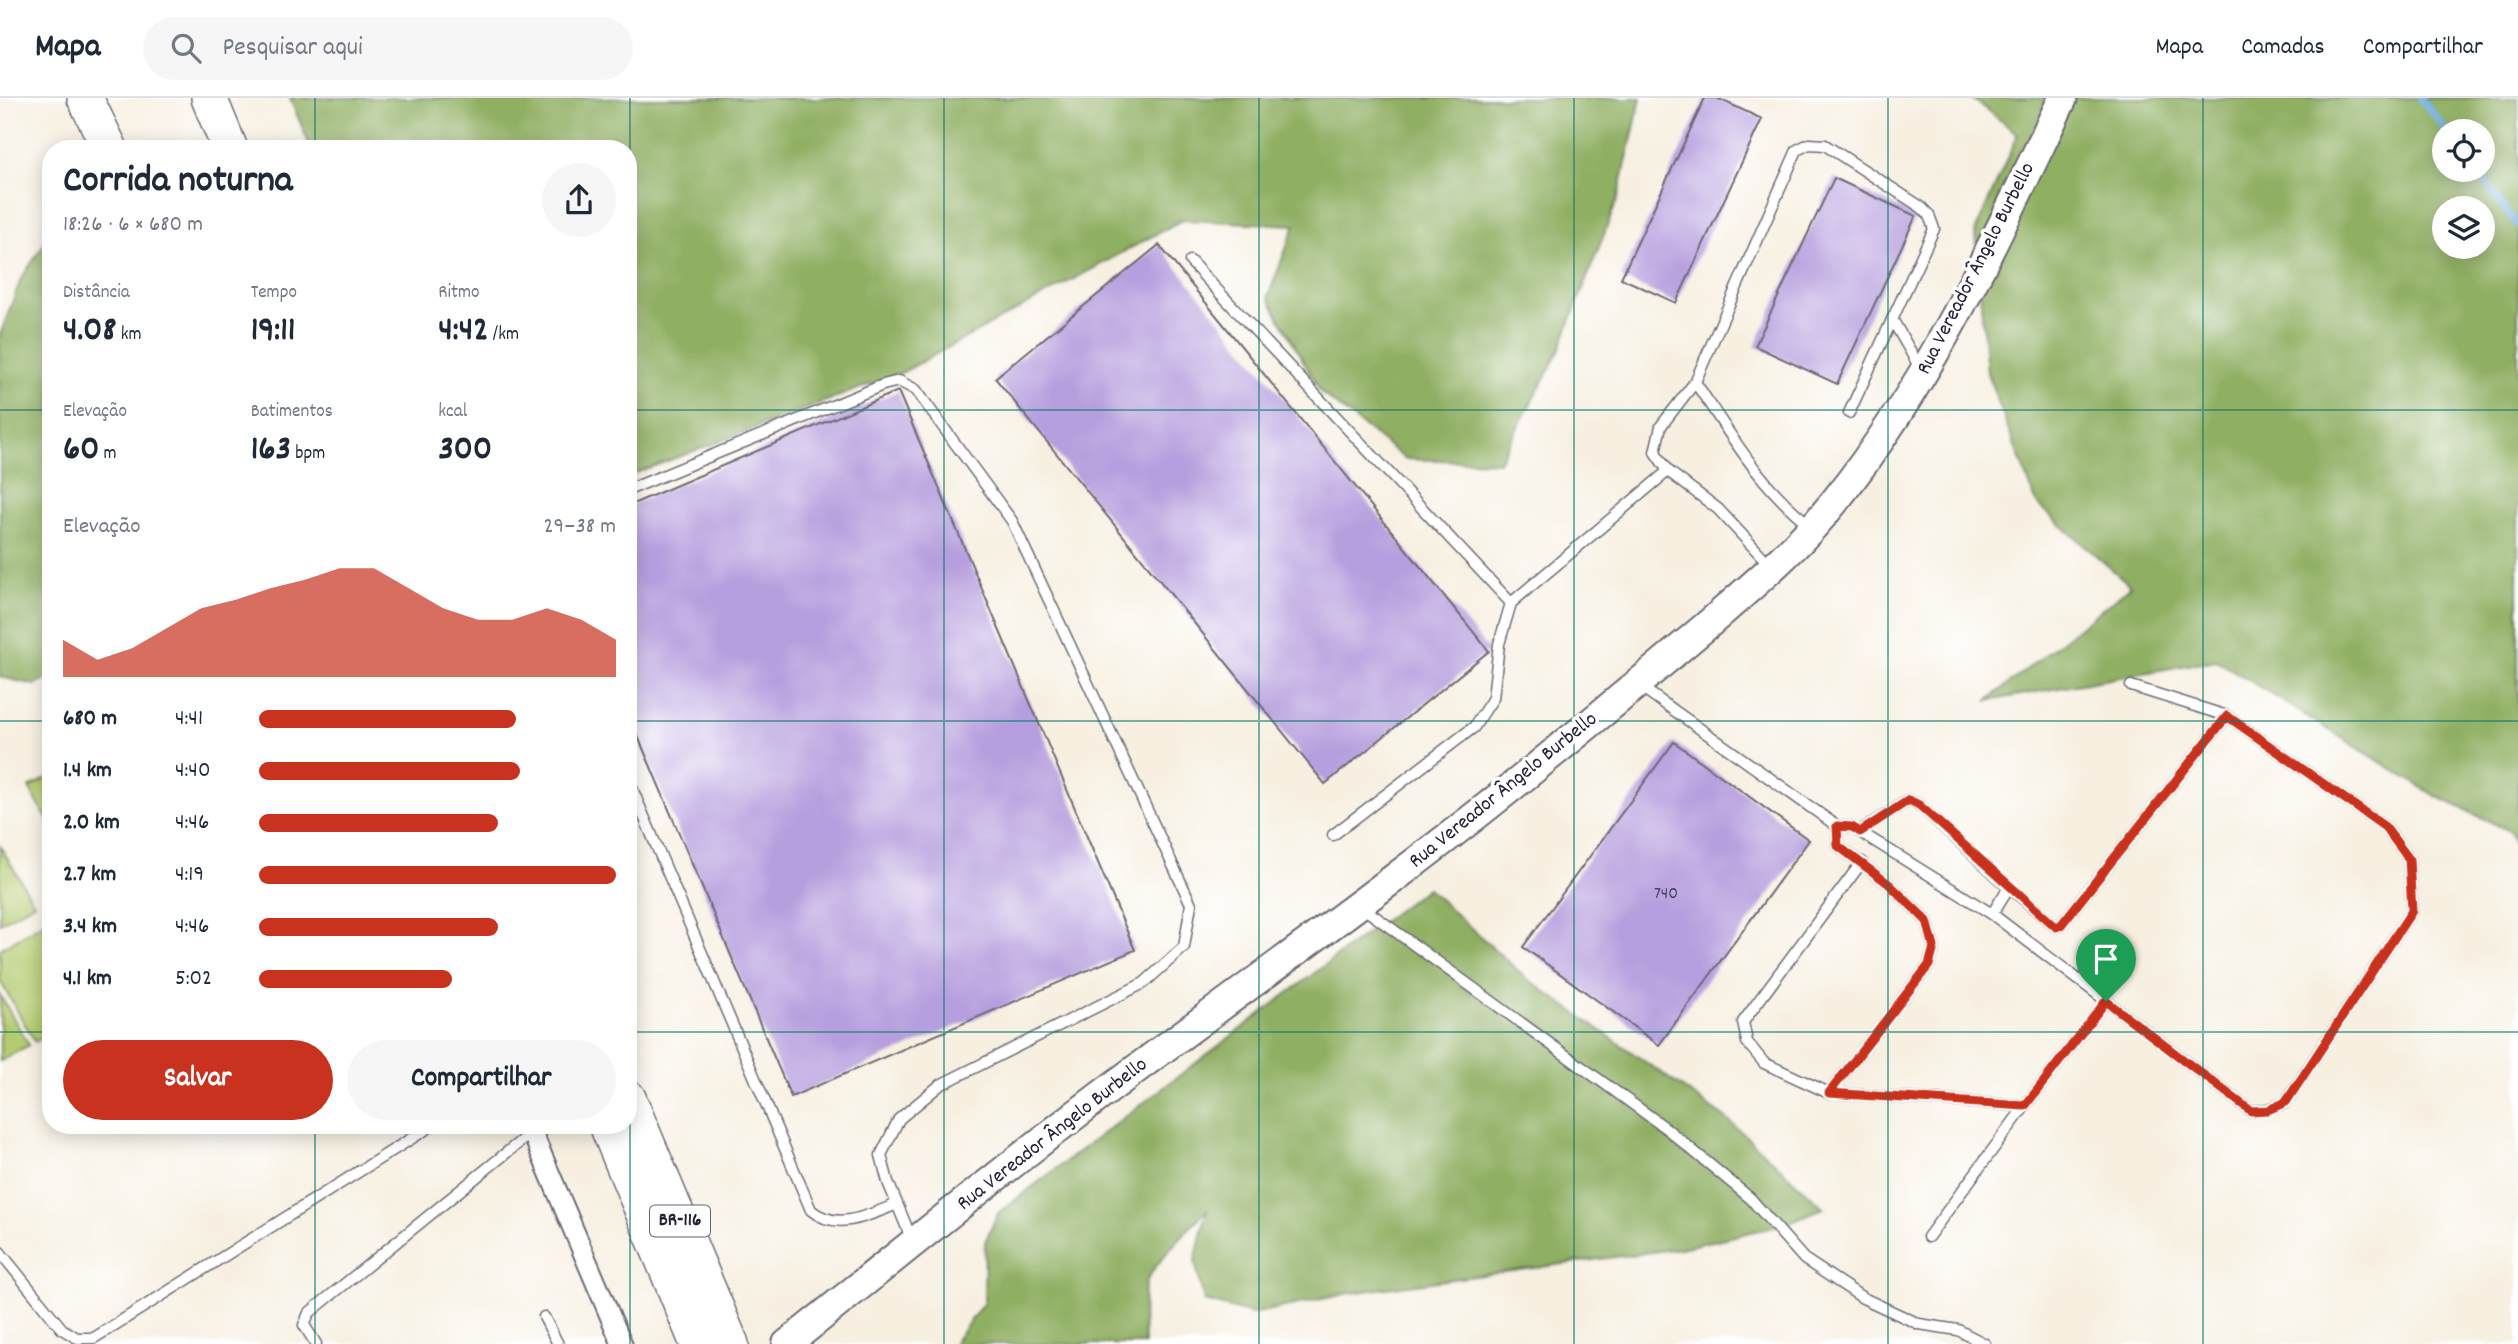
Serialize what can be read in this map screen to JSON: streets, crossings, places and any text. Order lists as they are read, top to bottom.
{
  "streets": {
    "highway": ["BR-116"],
    "main road": ["Rua Vereador Ângelo Burbello"]
  },
  "house_numbers": ["740"],
  "page": {
    "header": "Mapa",
    "search": "Pesquisar aqui",
    "nav": ["Mapa", "Camadas", "Compartilhar"],
    "heading": ["Corrida noturna", "18:26 · 6 × 680 m"],
    "stats": [
      ["Distância", "4.08 km"],
      ["Tempo", "19:11"],
      ["Ritmo", "4:42 /km"],
      ["Elevação", "60 m"],
      ["Batimentos", "163 bpm"],
      ["kcal", "300"]
    ],
    "chart": ["Elevação", "29–38 m"],
    "list": [
      {
        "name": "680 m",
        "note": "4:41"
      },
      {
        "name": "1.4 km",
        "note": "4:40"
      },
      {
        "name": "2.0 km",
        "note": "4:46"
      },
      {
        "name": "2.7 km",
        "note": "4:19"
      },
      {
        "name": "3.4 km",
        "note": "4:46"
      },
      {
        "name": "4.1 km",
        "note": "5:02"
      }
    ],
    "buttons": ["Salvar", "Compartilhar"]
  }
}
